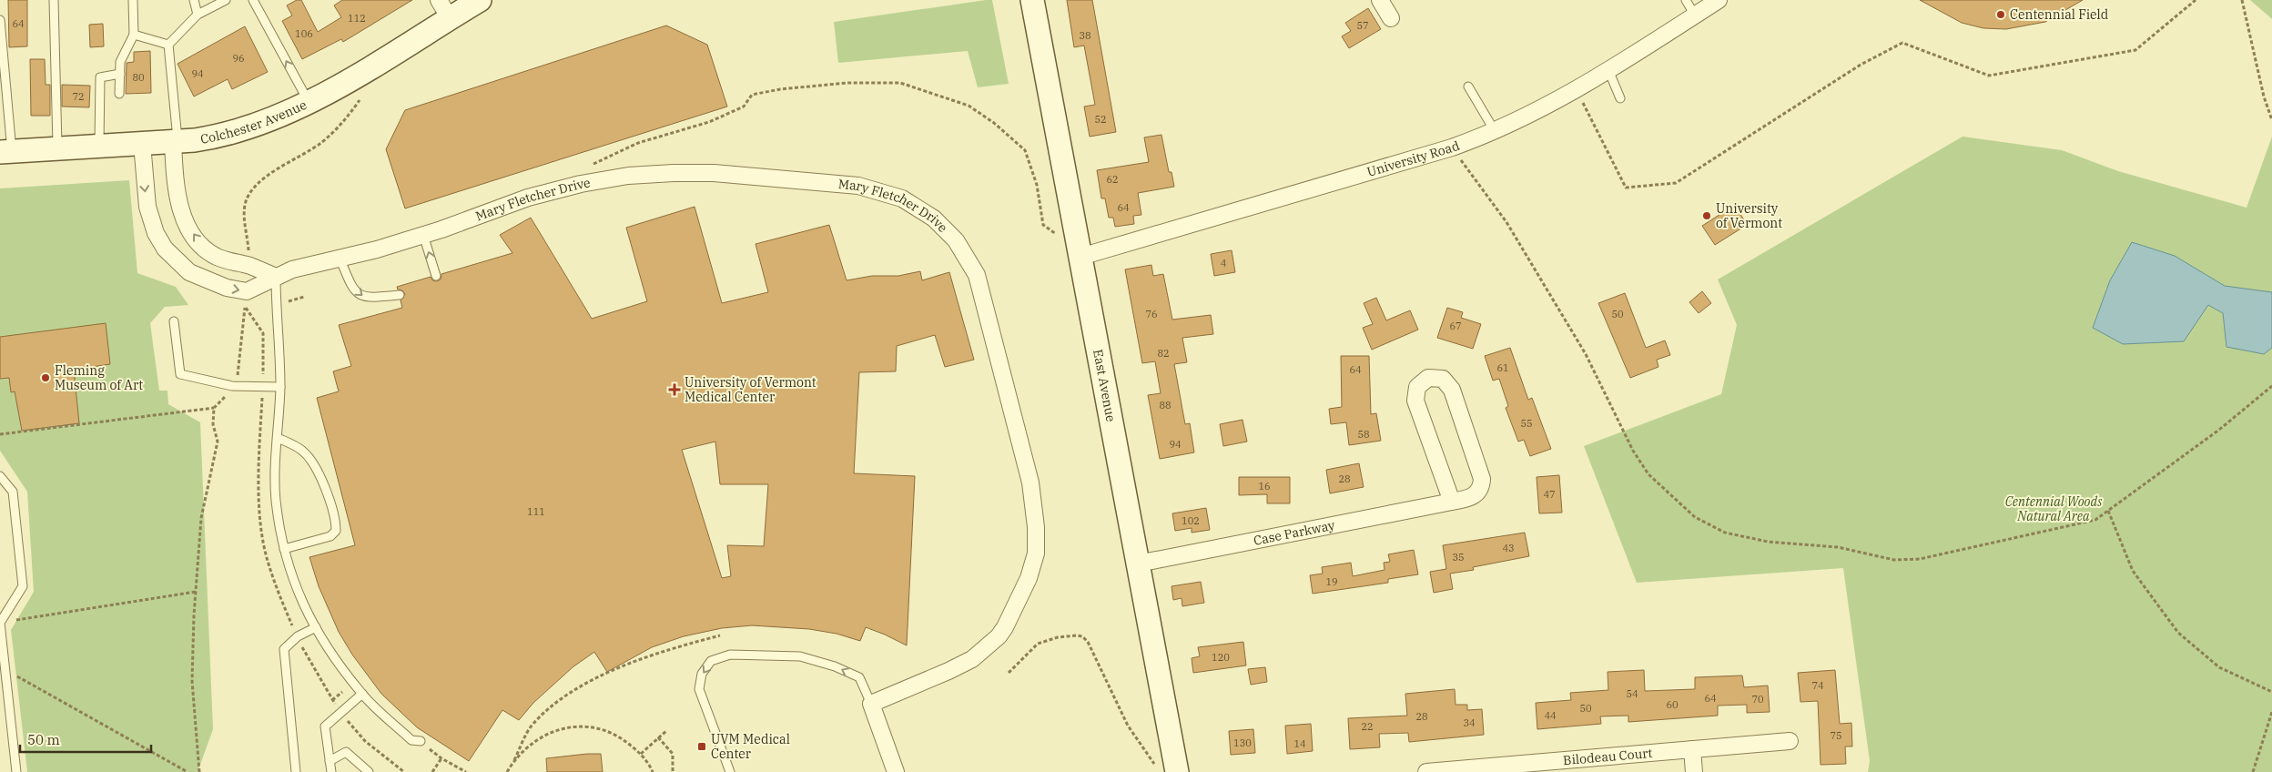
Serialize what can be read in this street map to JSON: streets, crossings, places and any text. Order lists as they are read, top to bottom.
{
  "streets": {
    "main road": ["Colchester Avenue", "East Avenue"],
    "street": [
      "University Road",
      "Mary Fletcher Drive",
      "Case Parkway",
      "Bilodeau Court"
    ]
  },
  "crossings": [
    ["Colchester Avenue", "Mary Fletcher Drive"],
    ["University Road", "East Avenue"],
    ["East Avenue", "Case Parkway"]
  ],
  "parks": ["Centennial Woods Natural Area"],
  "places": {
    "other": ["Centennial Field", "University of Vermont", "Fleming Museum of Art"],
    "health": ["University of Vermont Medical Center"],
    "transit": ["UVM Medical Center"]
  },
  "house_numbers": [
    "112",
    "64",
    "57",
    "106",
    "38",
    "96",
    "94",
    "80",
    "72",
    "52",
    "62",
    "64",
    "4",
    "76",
    "50",
    "67",
    "82",
    "61",
    "64",
    "88",
    "55",
    "58",
    "94",
    "28",
    "16",
    "47",
    "111",
    "102",
    "43",
    "35",
    "19",
    "120",
    "74",
    "54",
    "64",
    "70",
    "60",
    "50",
    "44",
    "28",
    "34",
    "22",
    "75",
    "130",
    "14"
  ],
  "scale_bar": "50 m"
}
